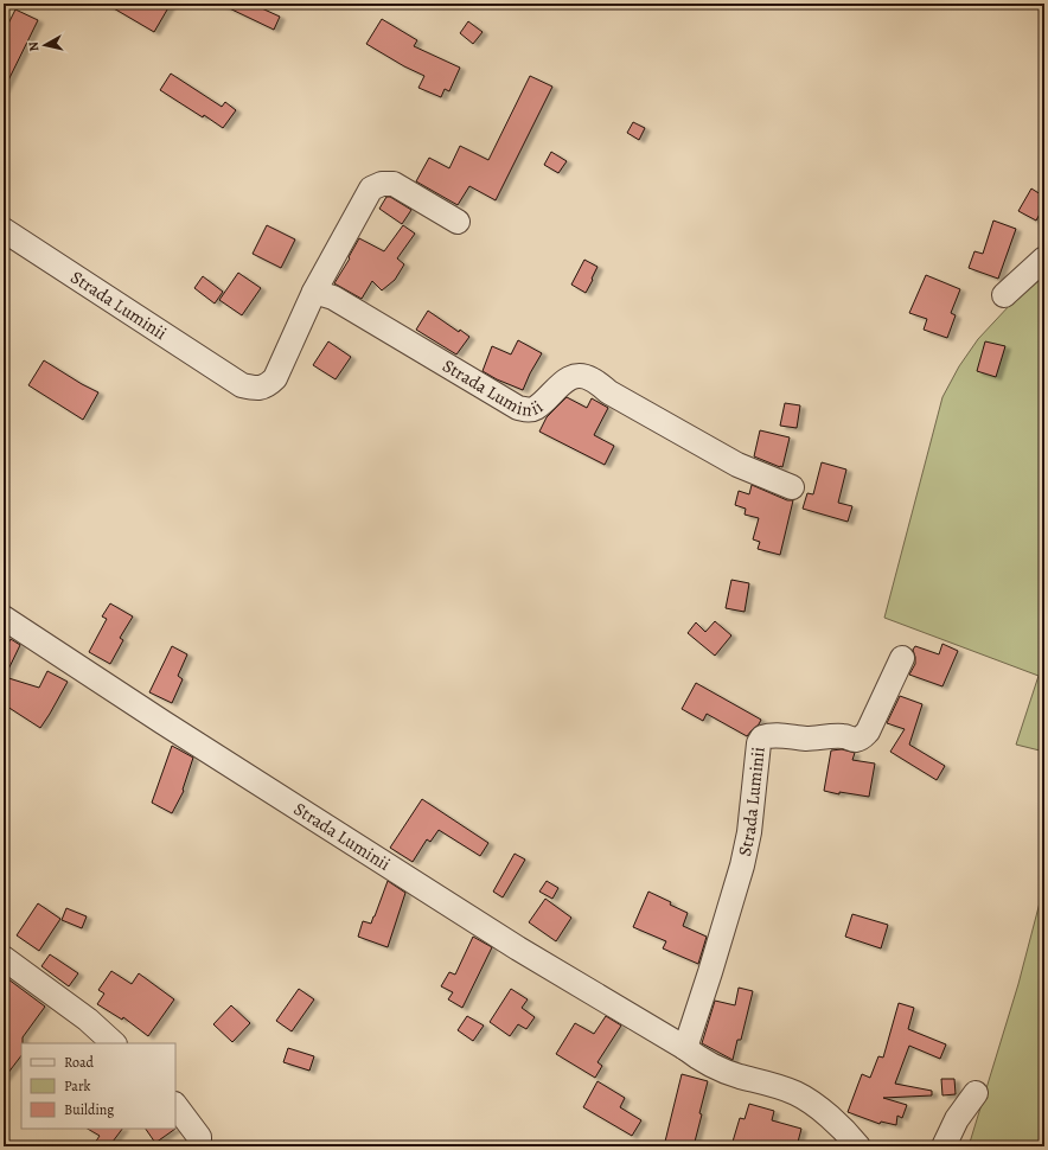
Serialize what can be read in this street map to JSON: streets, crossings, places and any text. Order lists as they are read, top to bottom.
{
  "streets": {
    "street": ["Strada Luminii"]
  },
  "legend": ["Road", "Park", "Building"],
  "north": "left"
}
